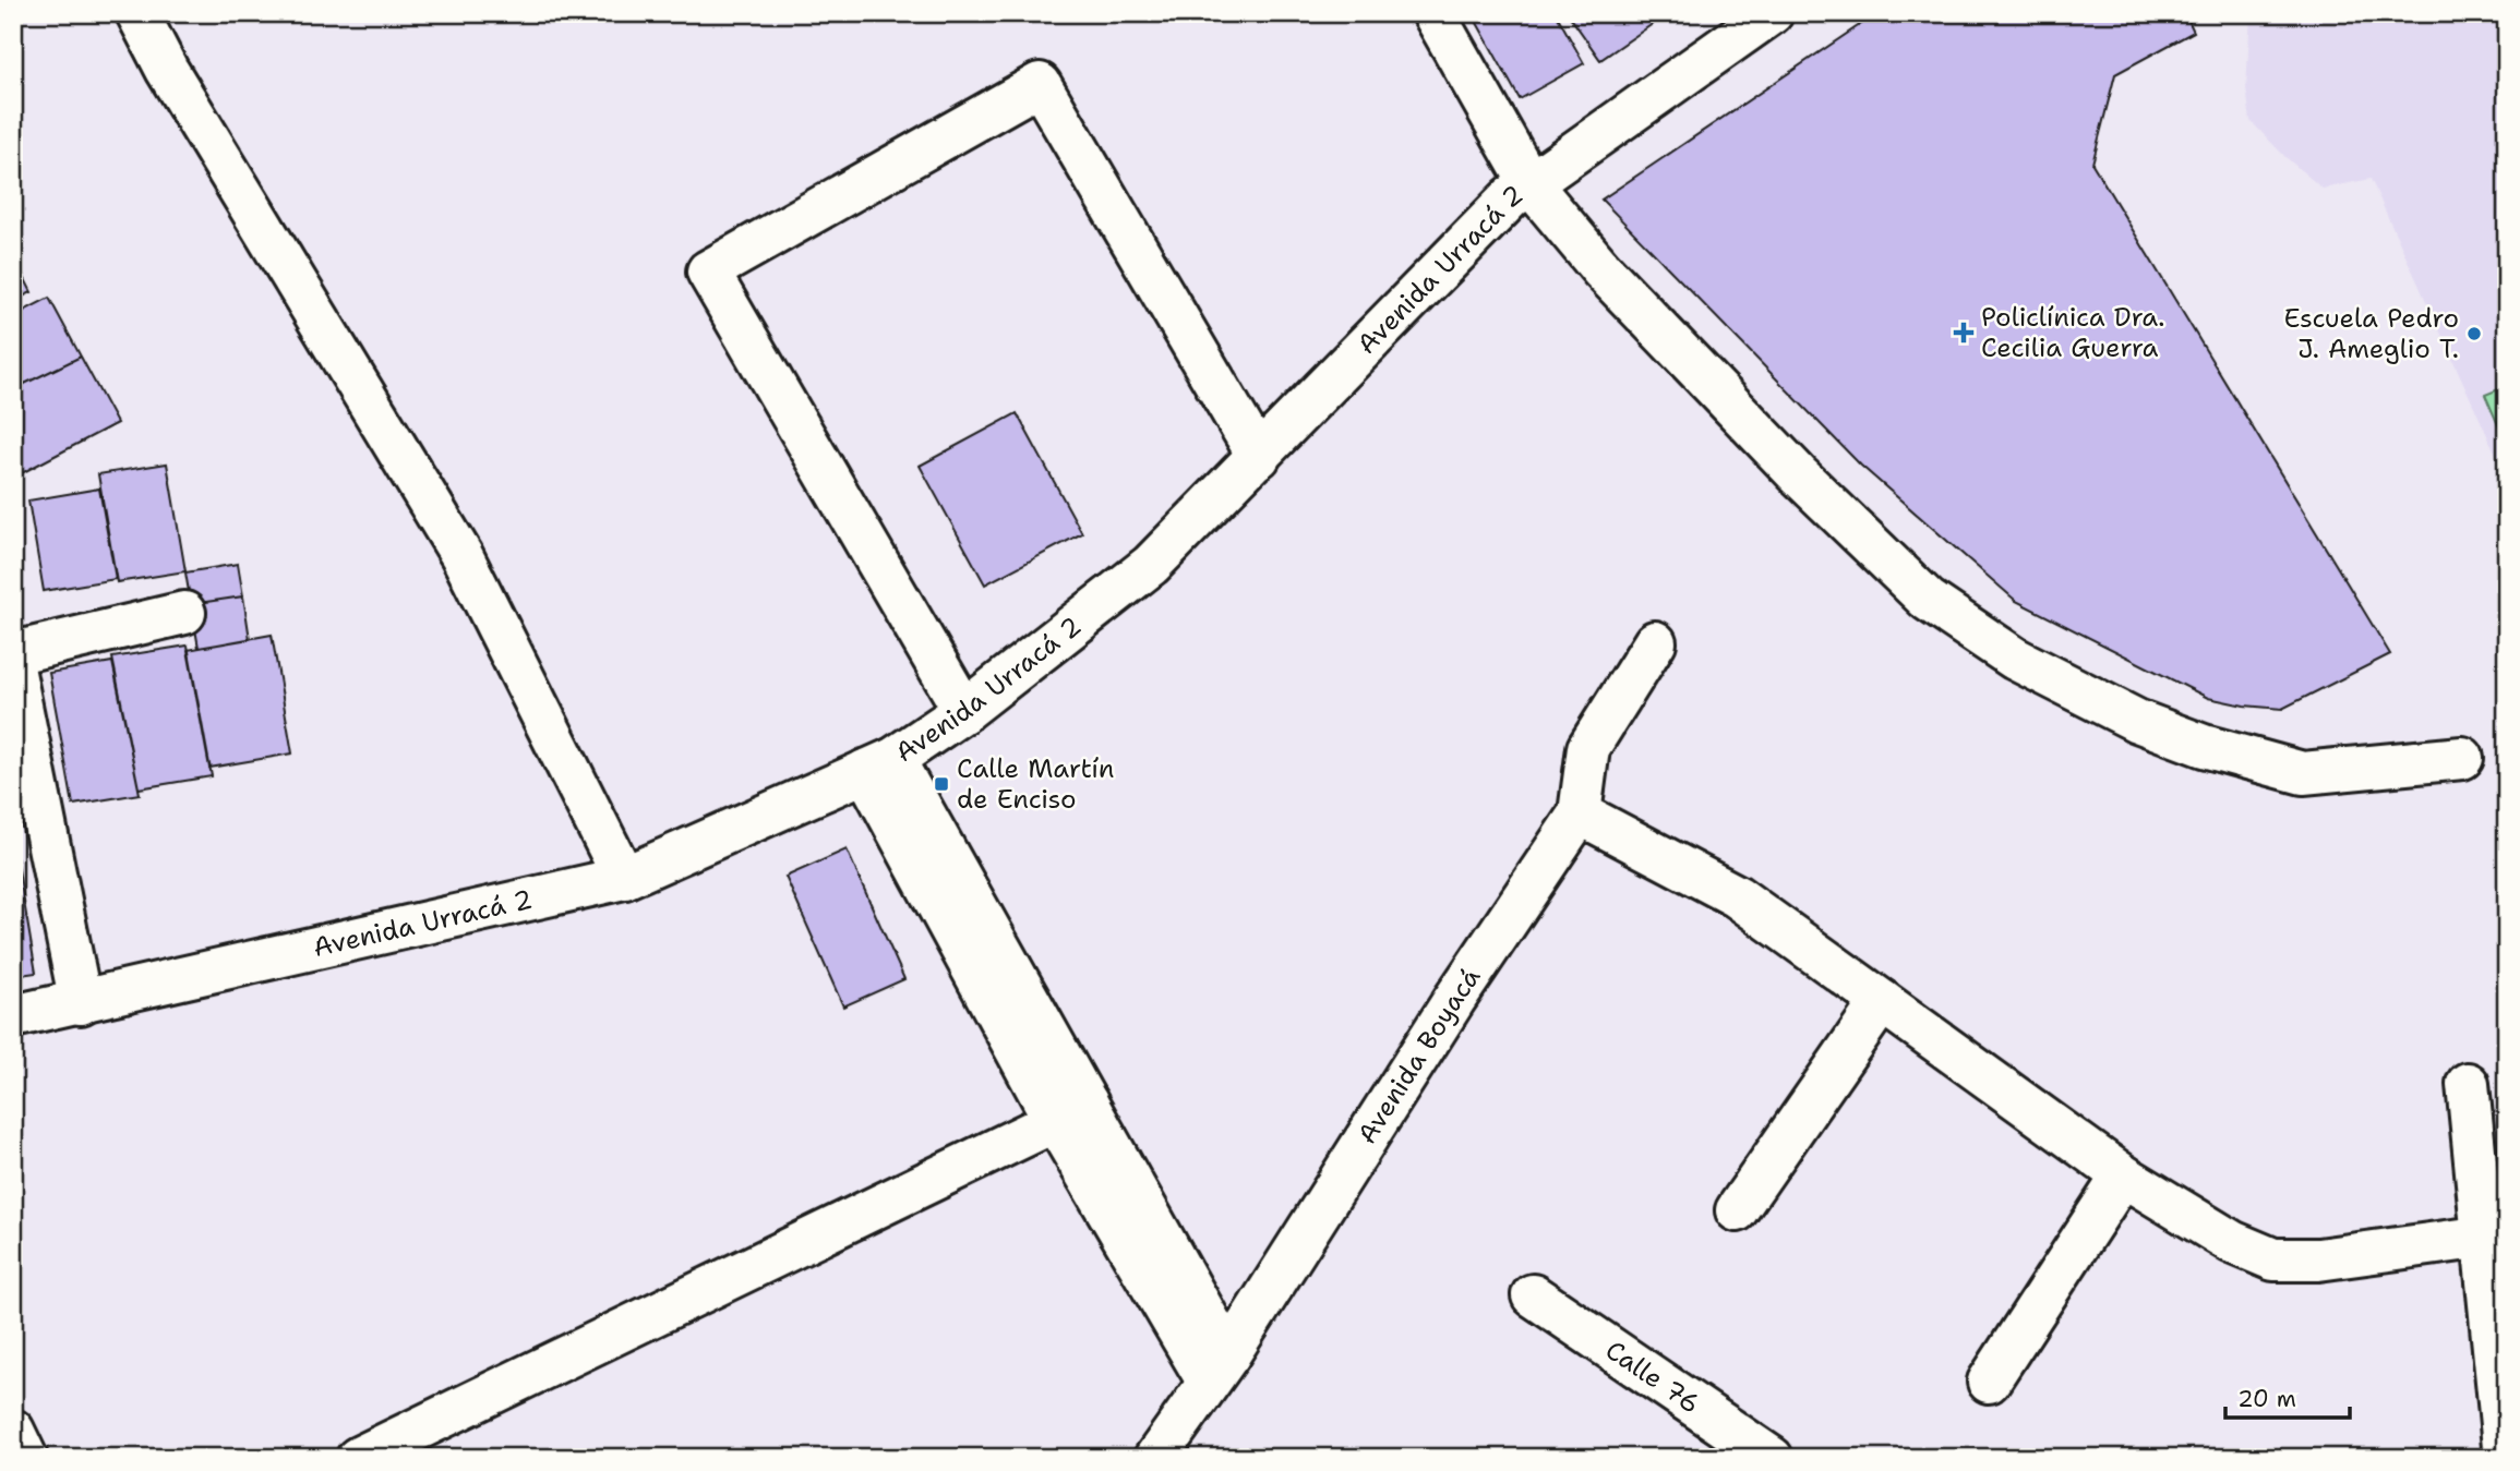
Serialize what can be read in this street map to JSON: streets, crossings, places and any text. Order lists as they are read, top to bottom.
{
  "streets": {
    "street": ["Avenida Urracá 2", "Avenida Boyacá", "Calle 76"]
  },
  "places": {
    "health": ["Policlínica Dra. Cecilia Guerra"],
    "other": ["Escuela Pedro J. Ameglio T."],
    "transit": ["Calle Martín de Enciso"]
  },
  "scale_bar": "20 m"
}
